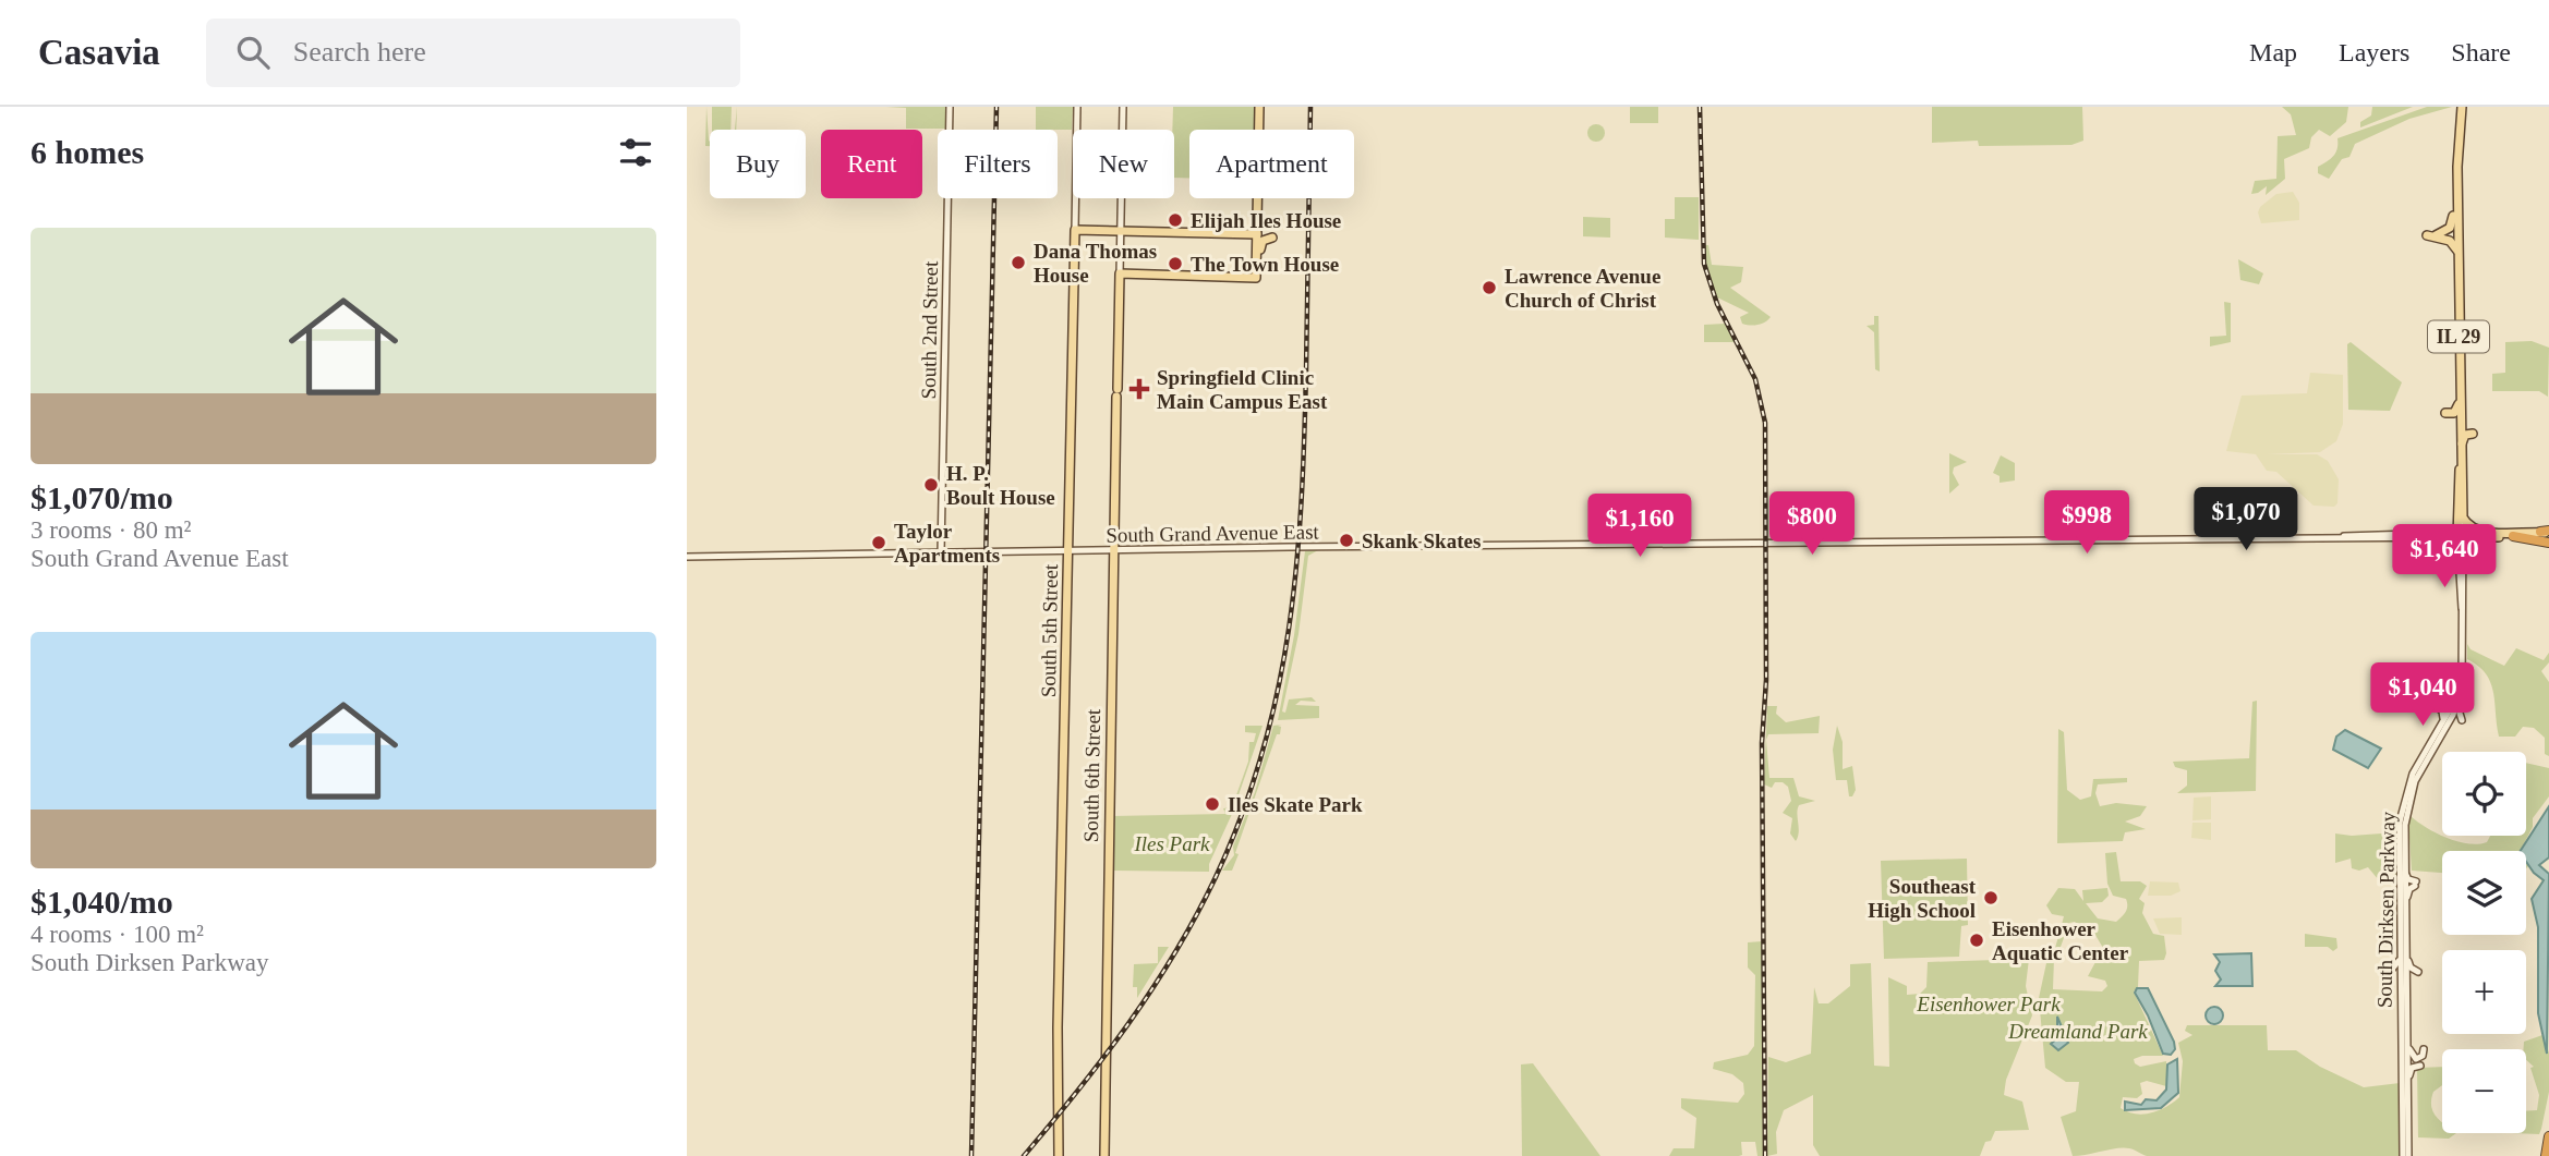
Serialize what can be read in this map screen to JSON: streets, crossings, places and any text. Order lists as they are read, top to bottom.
{
  "streets": {
    "main road": [
      "South 2nd Street",
      "IL 29",
      "South Grand Avenue East",
      "South 5th Street",
      "South 6th Street",
      "South Dirksen Parkway"
    ]
  },
  "crossings": [
    ["South 2nd Street", "South Grand Avenue East"],
    ["South Grand Avenue East", "South 5th Street"],
    ["South Grand Avenue East", "South 6th Street"],
    ["South Grand Avenue East", "South Dirksen Parkway"]
  ],
  "parks": ["Iles Park", "Eisenhower Park", "Dreamland Park"],
  "places": {
    "other": [
      "Elijah Iles House",
      "Dana Thomas House",
      "The Town House",
      "Lawrence Avenue Church of Christ",
      "H. P. Boult House",
      "Skank Skates",
      "Taylor Apartments",
      "Iles Skate Park",
      "Southeast High School",
      "Eisenhower Aquatic Center"
    ],
    "health": ["Springfield Clinic Main Campus East"]
  },
  "page": {
    "header": "Casavia",
    "search": "Search here",
    "nav": ["Map", "Layers", "Share"],
    "heading": "6 homes",
    "chip": [
      "Buy",
      "Rent",
      "Filters",
      "New",
      "Apartment"
    ],
    "list": [
      {
        "name": "$1,070/mo",
        "note": "3 rooms · 80 m² · South Grand Avenue East"
      },
      {
        "name": "$1,040/mo",
        "note": "4 rooms · 100 m² · South Dirksen Parkway"
      }
    ],
    "price": [
      "$1,070",
      "$998",
      "$800",
      "$1,160",
      "$1,640",
      "$1,040"
    ],
    "map_buttons": ["+", "−"]
  }
}
